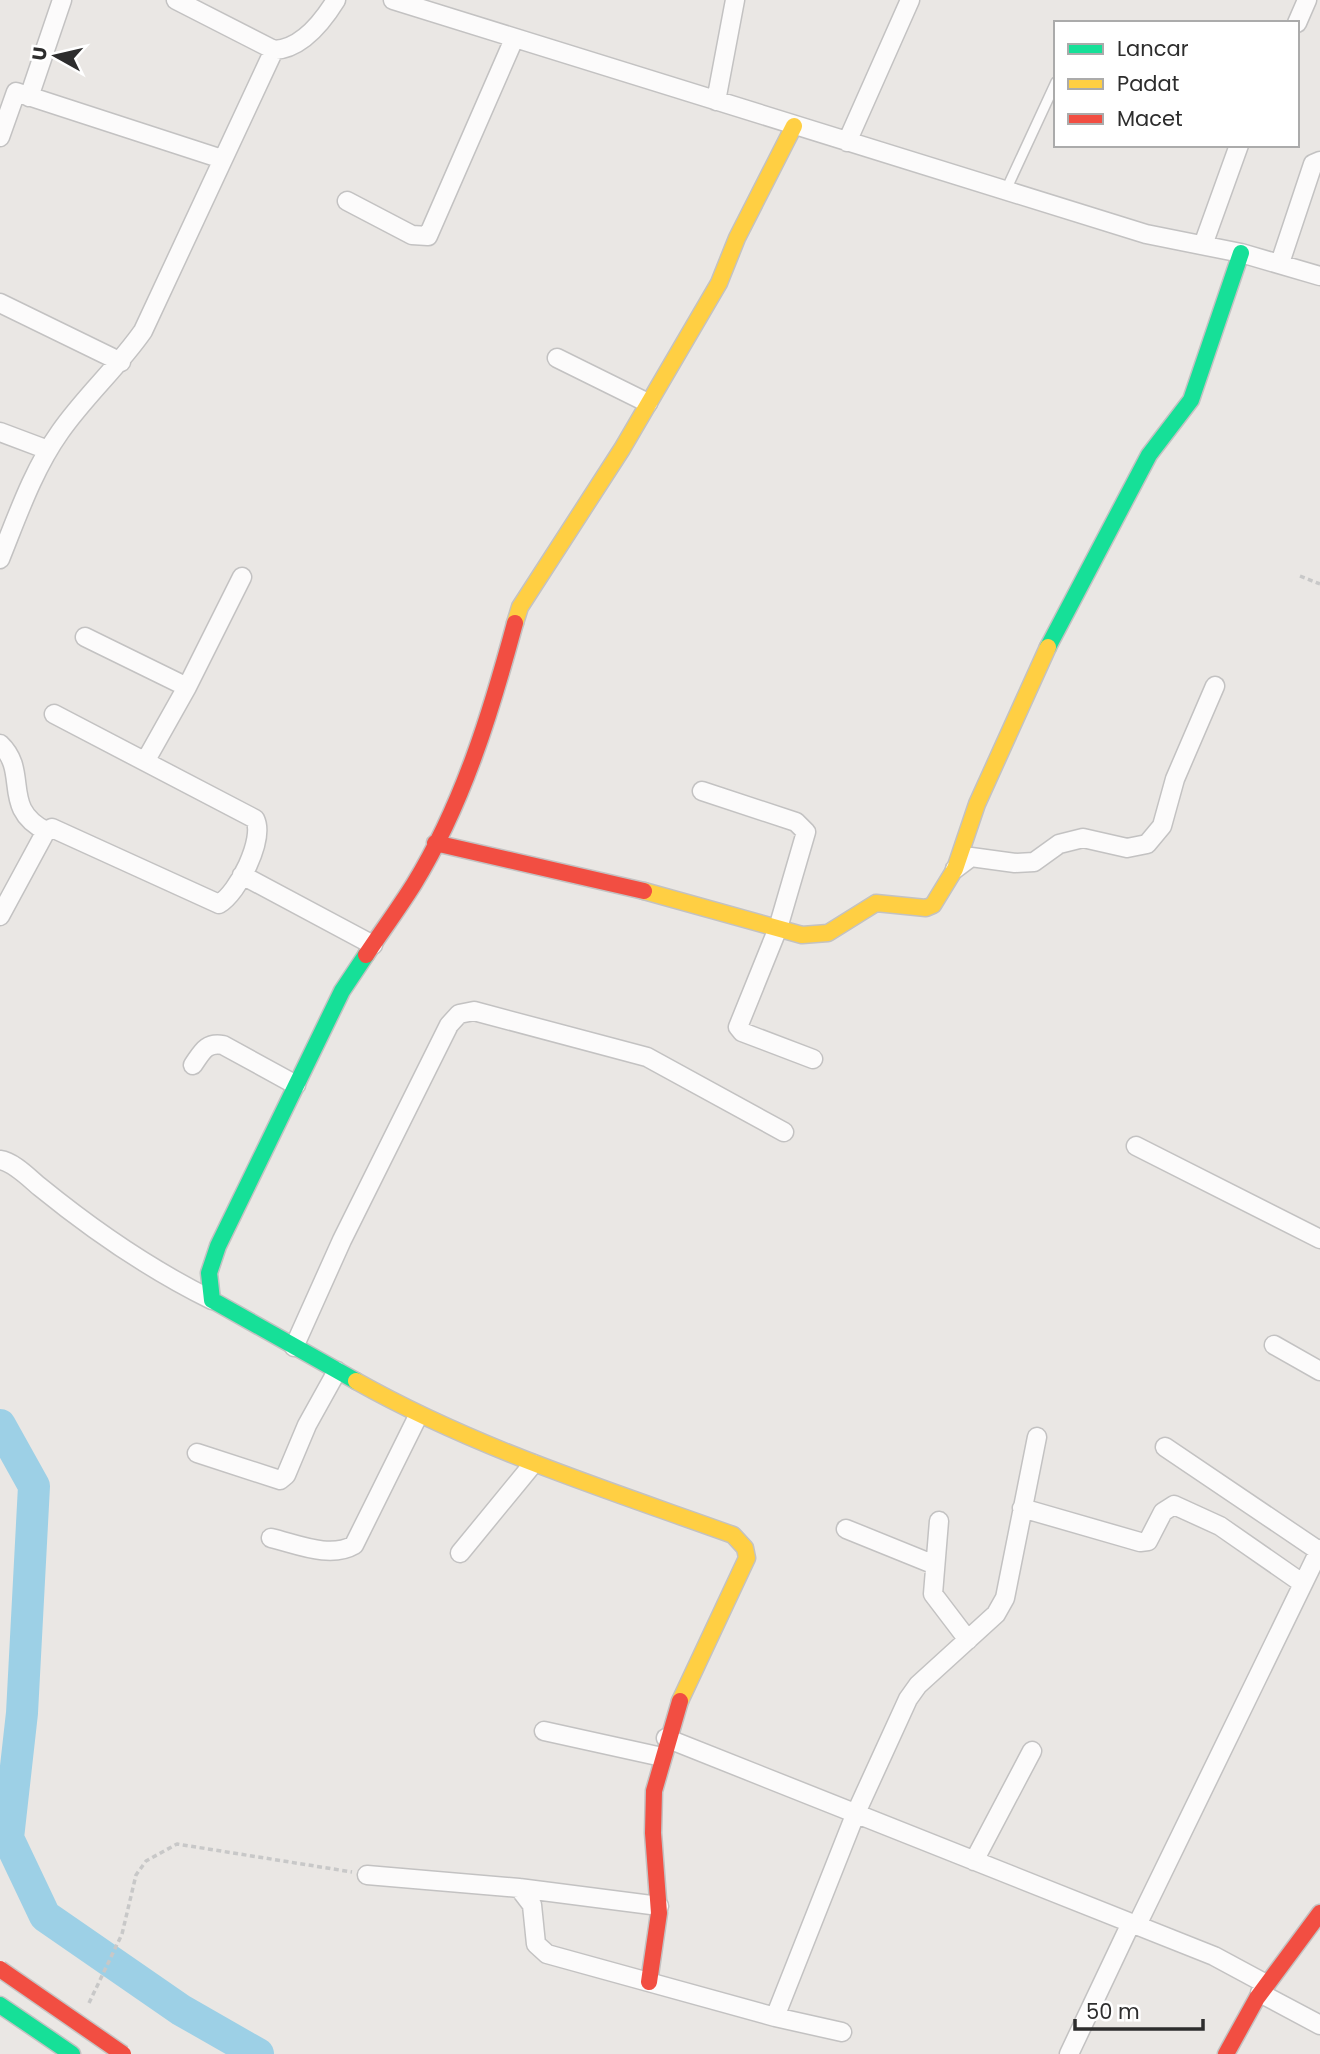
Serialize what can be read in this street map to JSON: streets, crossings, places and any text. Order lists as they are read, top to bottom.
{
  "legend": ["Lancar", "Padat", "Macet"],
  "scale_bar": "50 m",
  "north": "left"
}
